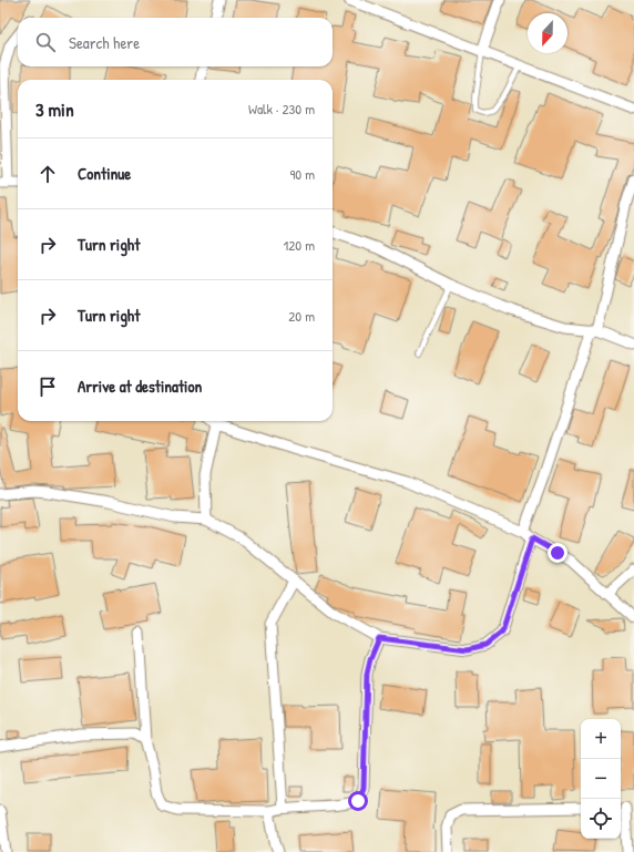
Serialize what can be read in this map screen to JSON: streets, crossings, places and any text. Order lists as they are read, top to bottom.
{
  "north": "bottom",
  "page": {
    "search": "Search here",
    "heading": ["3 min", "Walk · 230 m"],
    "list": [
      ["Continue", "90 m"],
      ["Turn right", "120 m"],
      ["Turn right", "20 m"],
      "Arrive at destination"
    ],
    "map_buttons": ["+", "−"]
  }
}
